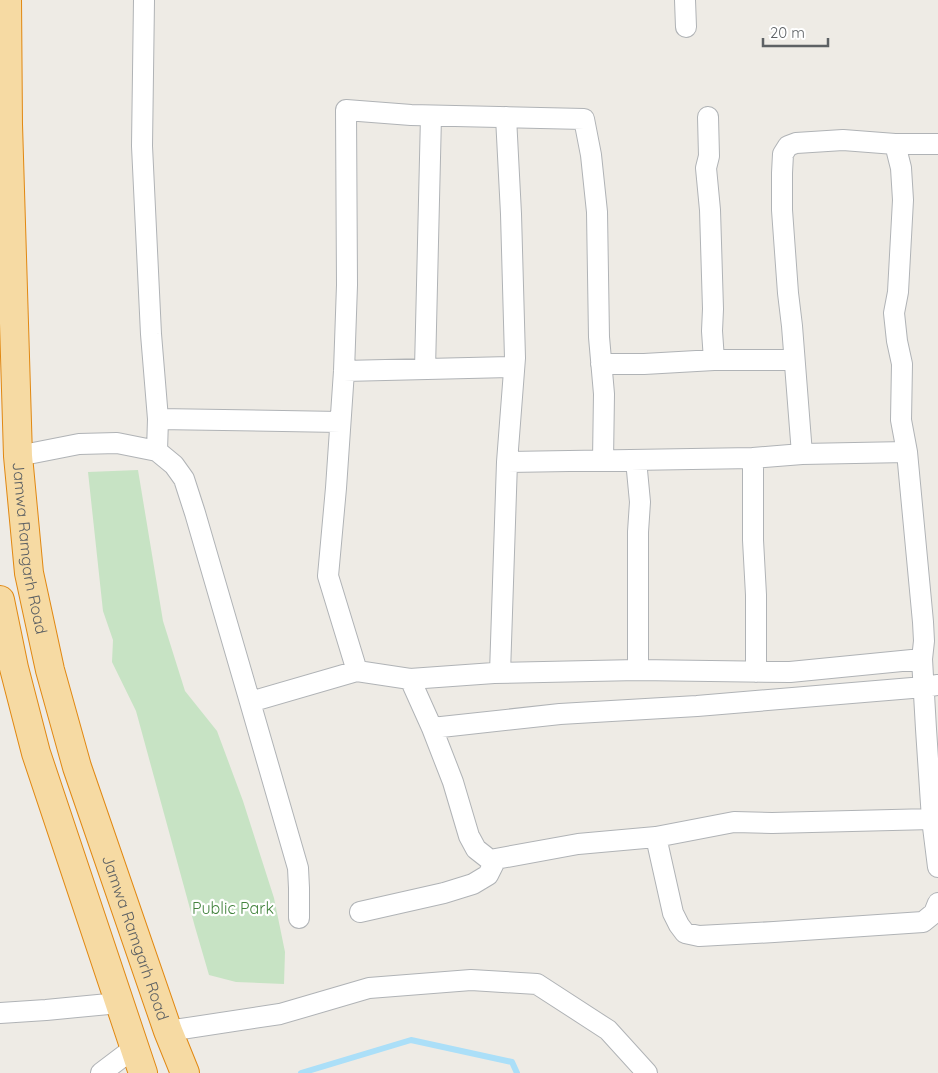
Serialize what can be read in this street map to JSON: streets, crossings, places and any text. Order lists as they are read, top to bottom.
{
  "streets": {
    "highway": ["Jamwa Ramgarh Road"]
  },
  "parks": ["Public Park"],
  "scale_bar": "20 m"
}
